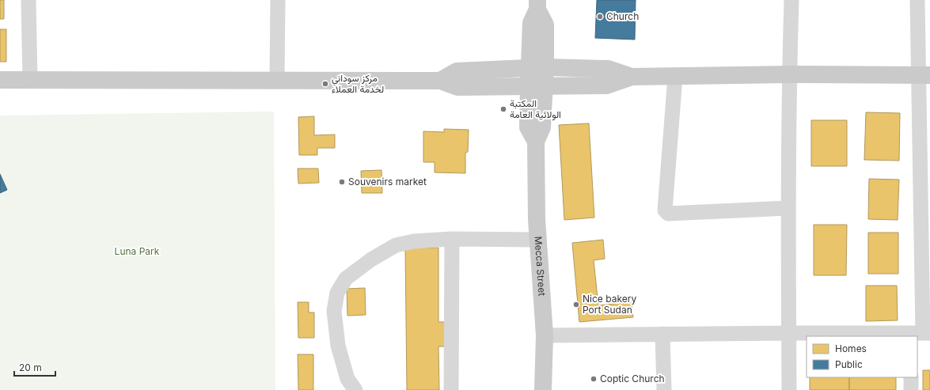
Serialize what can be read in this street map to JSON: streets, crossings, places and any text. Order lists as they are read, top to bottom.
{
  "streets": {
    "main road": ["Mecca Street"]
  },
  "parks": ["Luna Park"],
  "places": [
    "Church",
    "مركز سوداني لخدمة العملاء",
    "المكتبة الولائية العامة",
    "Souvenirs market",
    "Nice bakery Port Sudan",
    "Coptic Church"
  ],
  "legend": ["Homes", "Public"],
  "scale_bar": "20 m"
}
